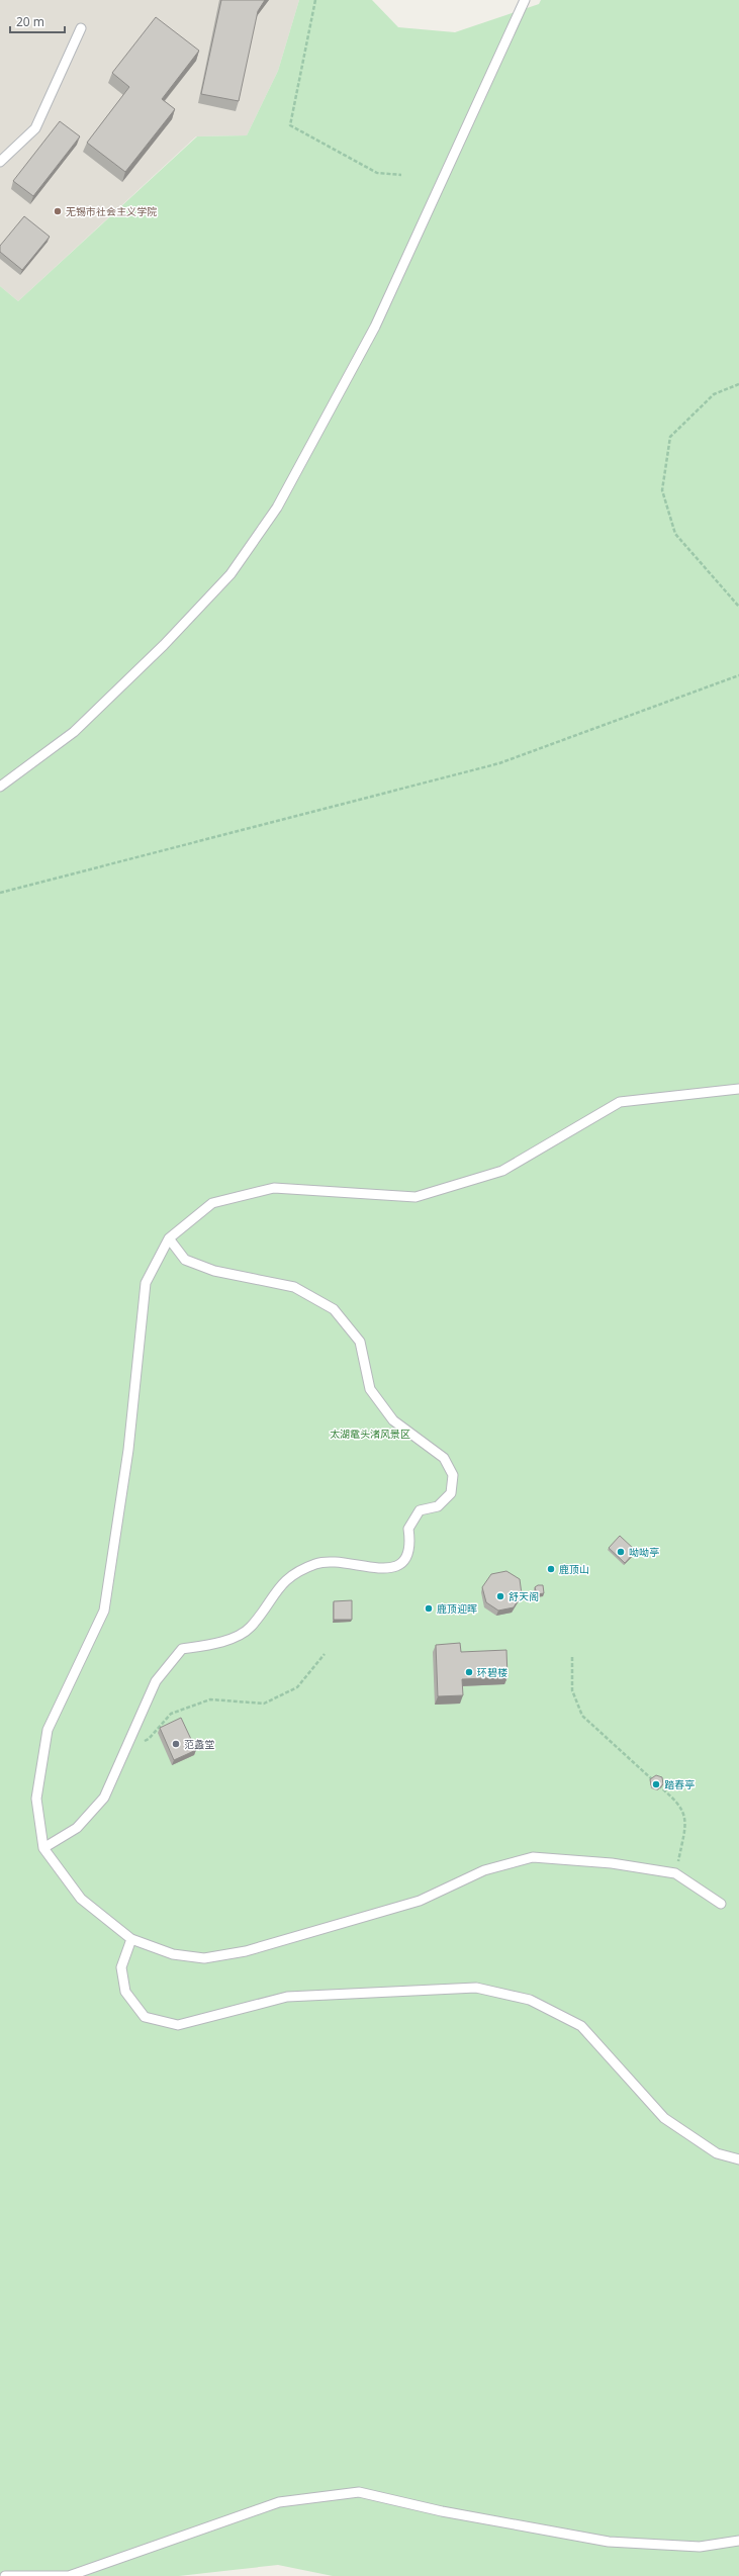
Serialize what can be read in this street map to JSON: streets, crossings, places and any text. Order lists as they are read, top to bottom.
{
  "parks": ["太湖鼋头渚风景区"],
  "places": [
    "无锡市社会主义学院",
    "呦呦亭",
    "鹿顶山",
    "舒天阁",
    "鹿顶迎晖",
    "环碧楼",
    "范蠡堂",
    "踏春亭"
  ],
  "scale_bar": "20 m"
}
